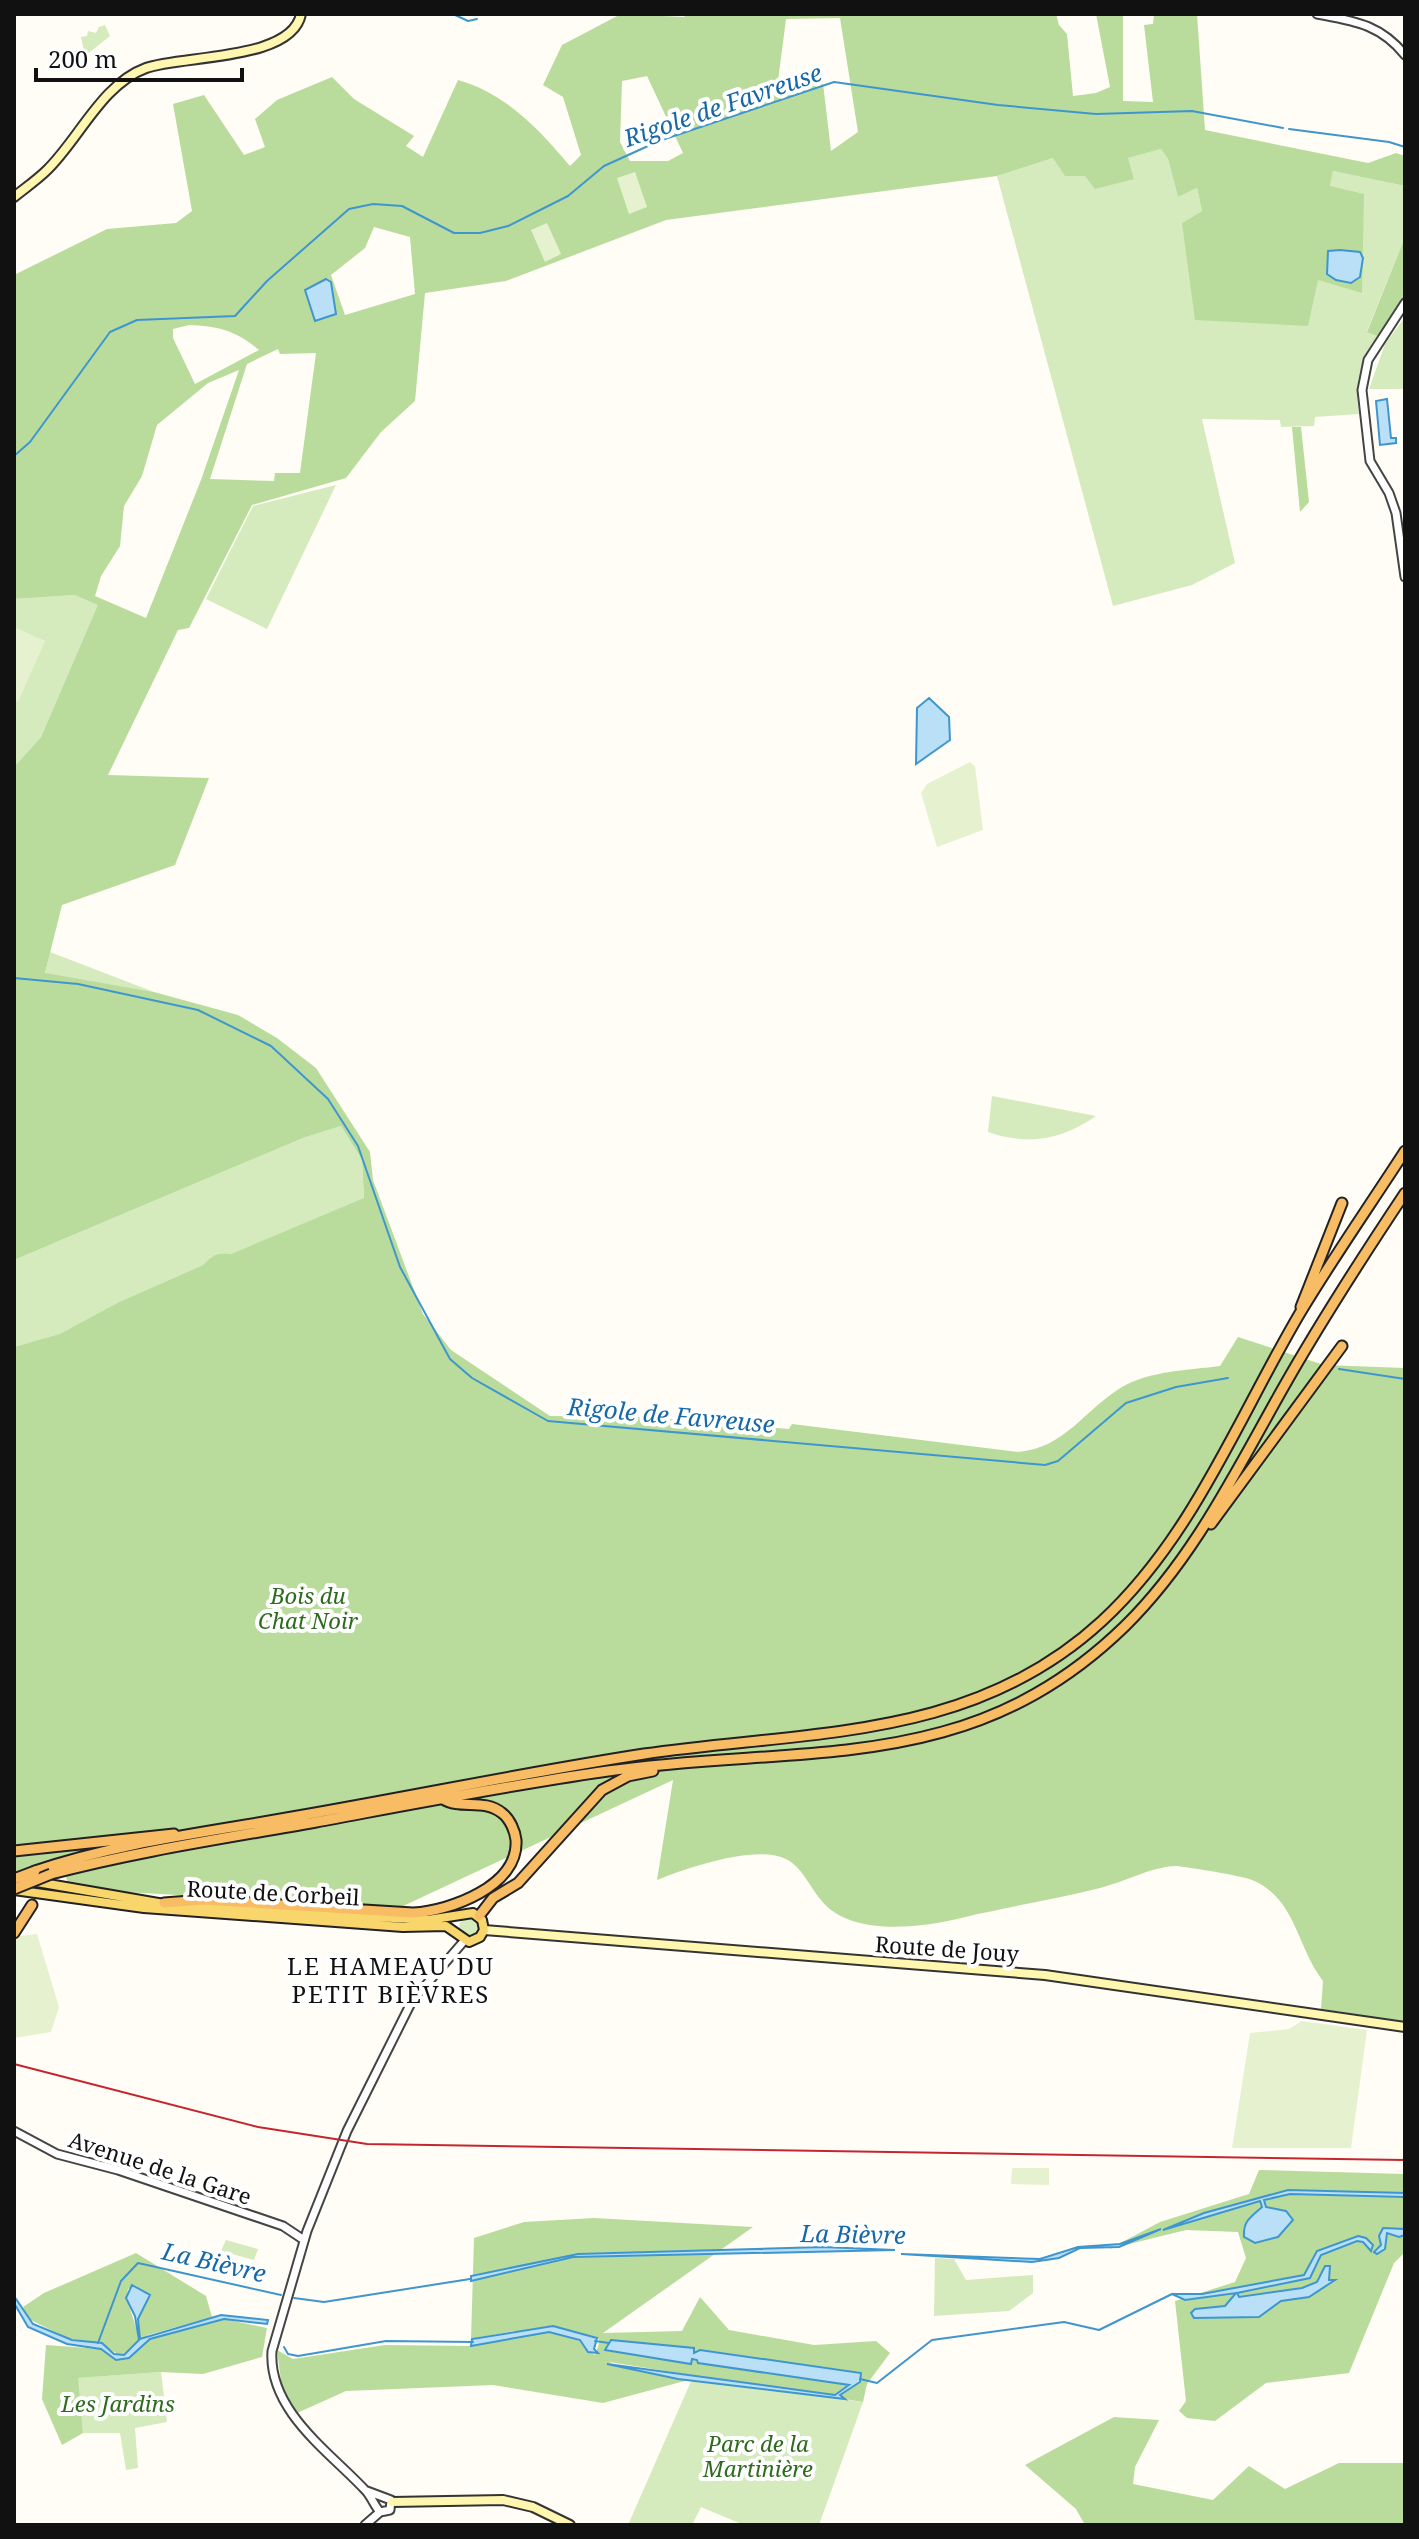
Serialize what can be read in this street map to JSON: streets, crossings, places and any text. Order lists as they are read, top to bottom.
{
  "streets": {
    "main road": ["Route de Corbeil", "Route de Jouy"],
    "street": ["Avenue de la Gare"]
  },
  "crossings": [
    ["Route de Corbeil", "Route de Jouy"]
  ],
  "districts": ["LE HAMEAU DU PETIT BIÈVRES"],
  "water": ["Rigole de Favreuse", "La Bièvre"],
  "parks": ["Bois du Chat Noir", "Les Jardins", "Parc de la Martinière"],
  "scale_bar": "200 m"
}
